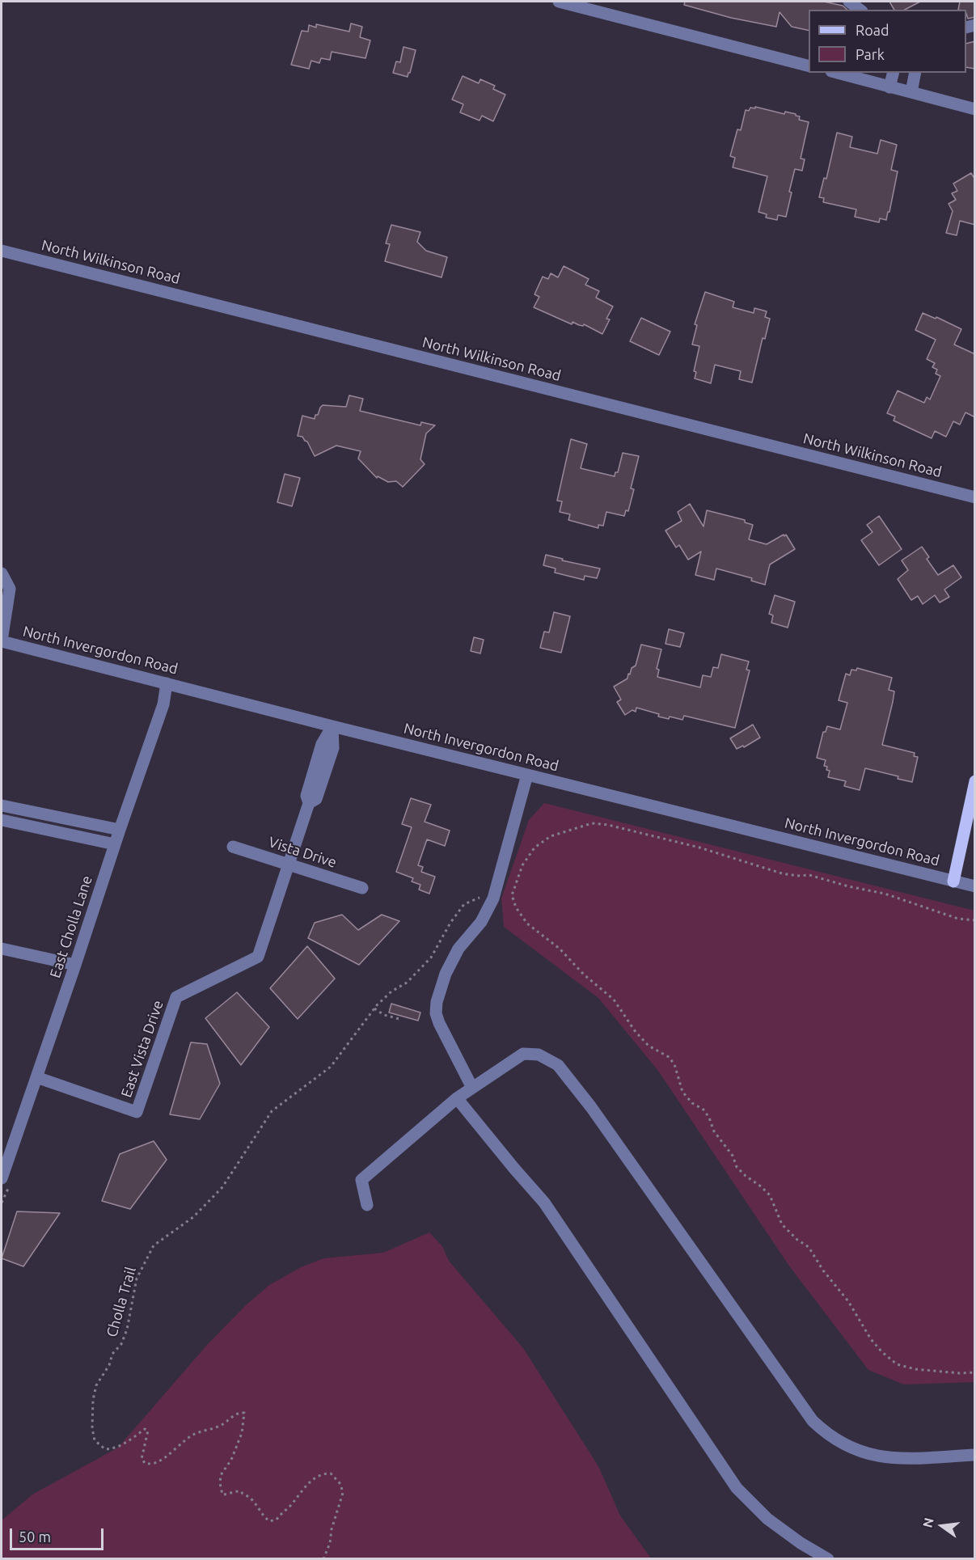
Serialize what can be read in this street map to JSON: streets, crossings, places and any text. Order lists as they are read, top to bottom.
{
  "streets": {
    "street": [
      "North Wilkinson Road",
      "North Invergordon Road",
      "Vista Drive",
      "East Cholla Lane",
      "East Vista Drive"
    ],
    "path": ["Cholla Trail"]
  },
  "crossings": [
    ["North Invergordon Road", "East Cholla Lane"],
    ["North Invergordon Road", "East Vista Drive"],
    ["Vista Drive", "East Vista Drive"],
    ["East Cholla Lane", "East Vista Drive"]
  ],
  "legend": ["Road", "Park"],
  "scale_bar": "50 m",
  "north": "left"
}
